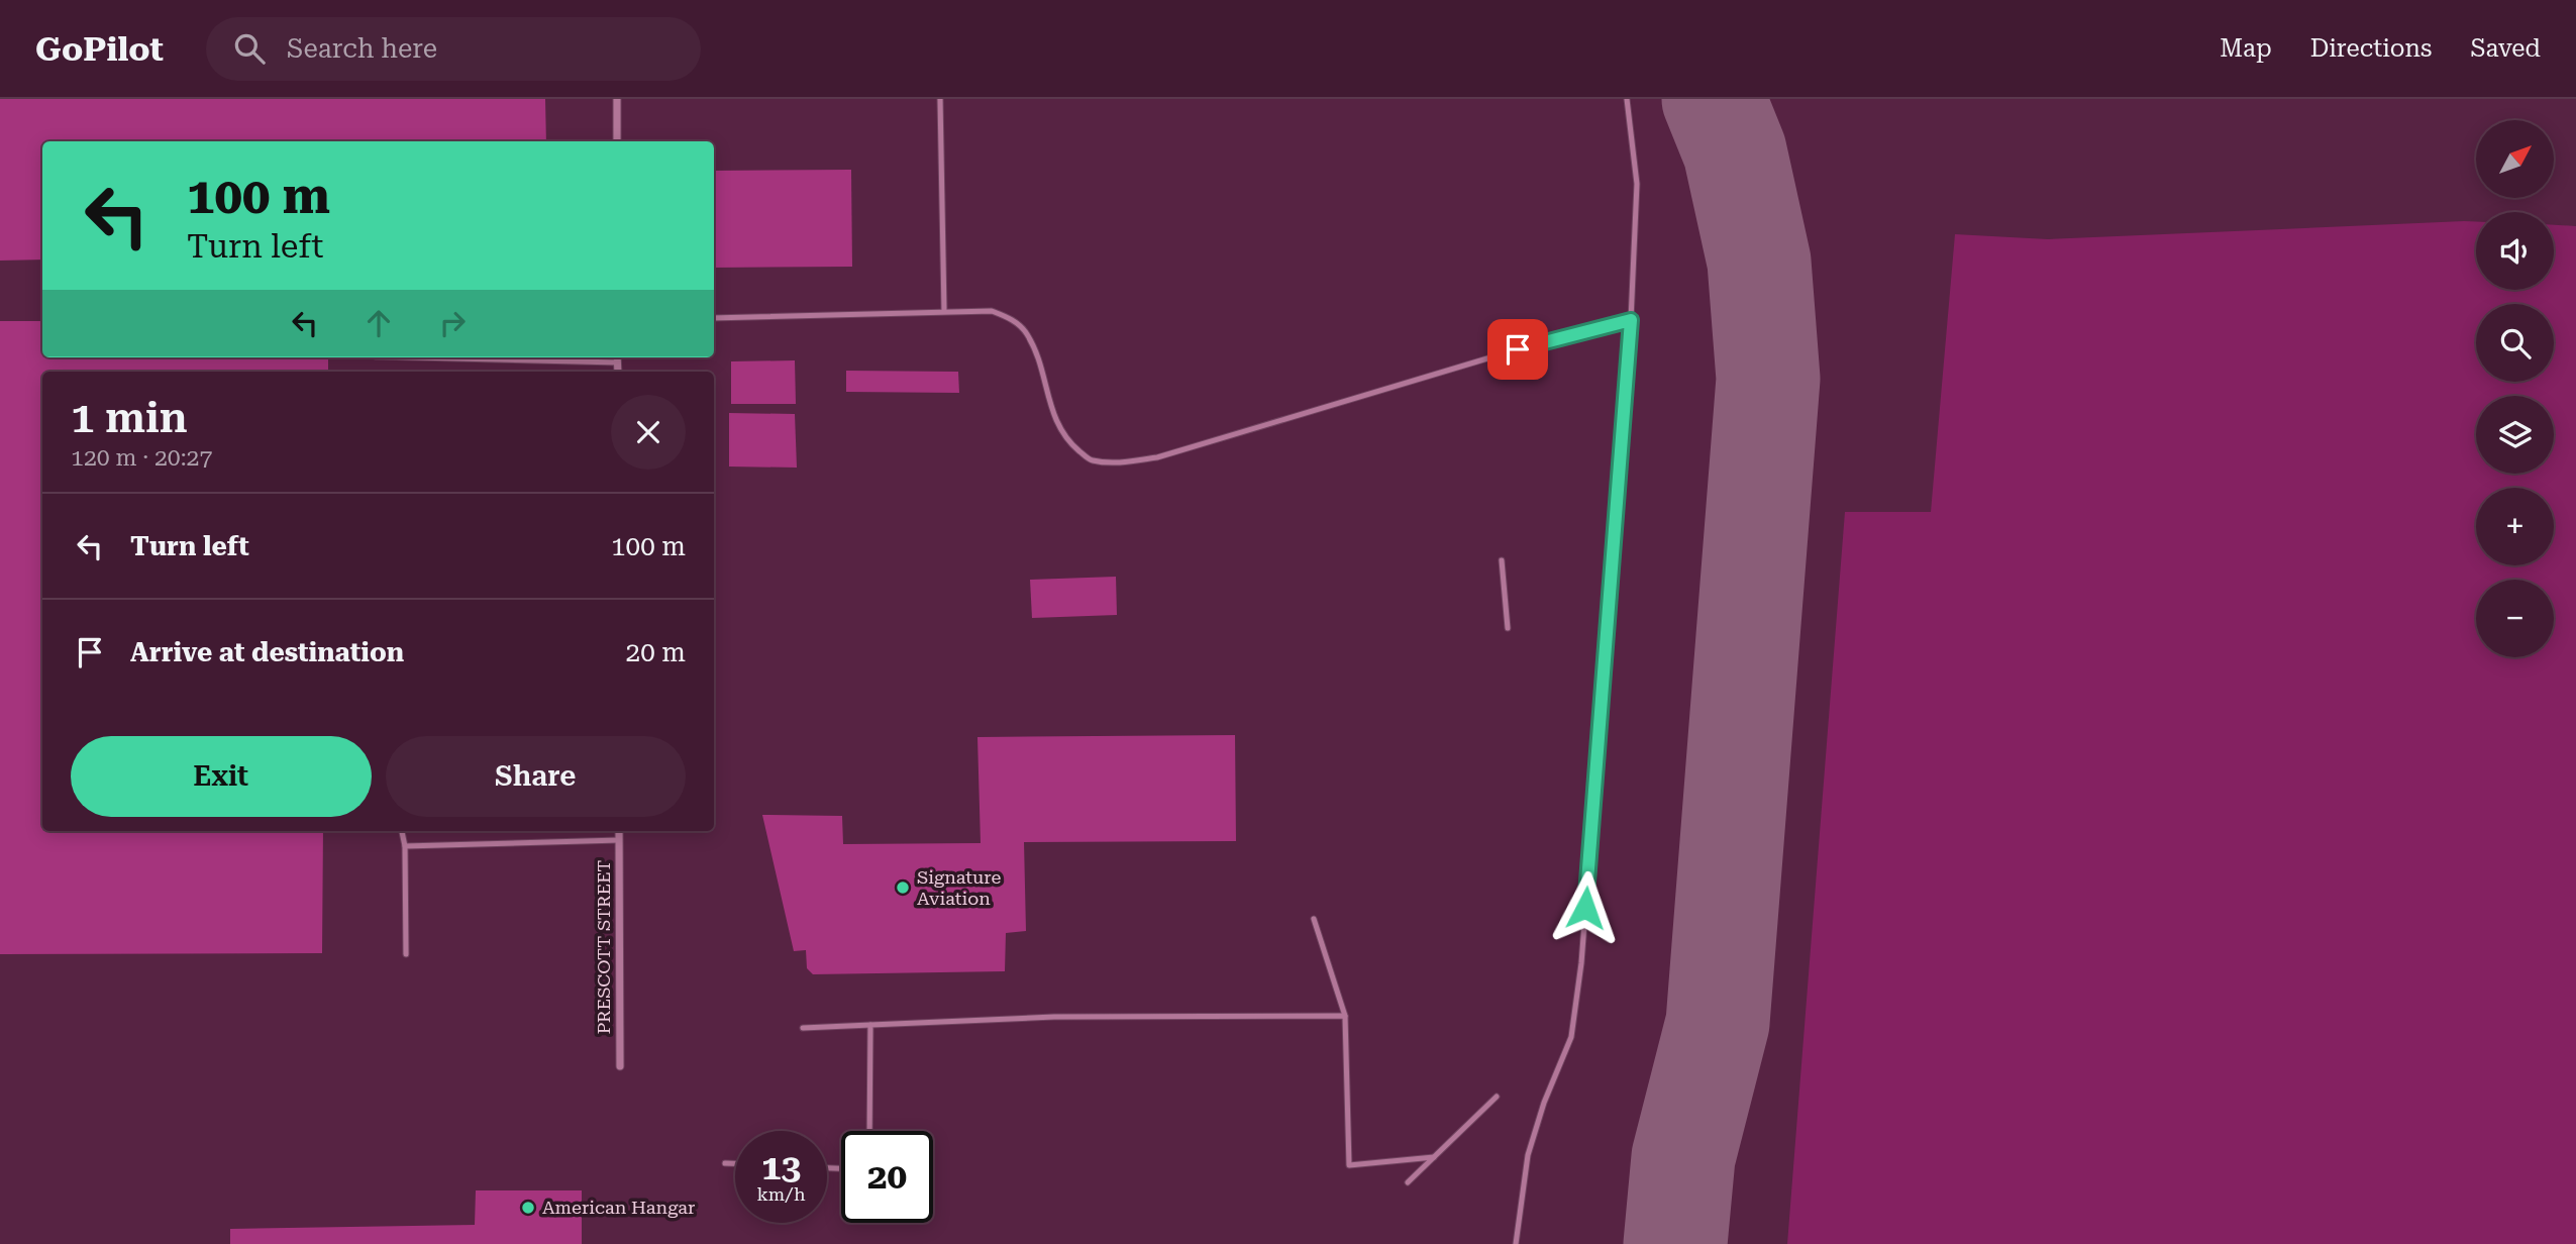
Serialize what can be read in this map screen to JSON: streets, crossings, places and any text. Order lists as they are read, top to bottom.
{
  "streets": {
    "street": ["PRESCOTT STREET"]
  },
  "places": ["Signature Aviation", "American Hangar"],
  "north": "top right",
  "page": {
    "header": "GoPilot",
    "search": "Search here",
    "nav": ["Map", "Directions", "Saved"],
    "map_buttons": ["+", "−"],
    "turn": ["100 m", "Turn left"],
    "heading": ["1 min", "120 m · 20:27"],
    "list": [
      {
        "name": "Turn left",
        "value": "100 m"
      },
      {
        "name": "Arrive at destination",
        "value": "20 m"
      }
    ],
    "buttons": ["Exit", "Share"],
    "speed": "13 km/h",
    "limit": "20"
  }
}
